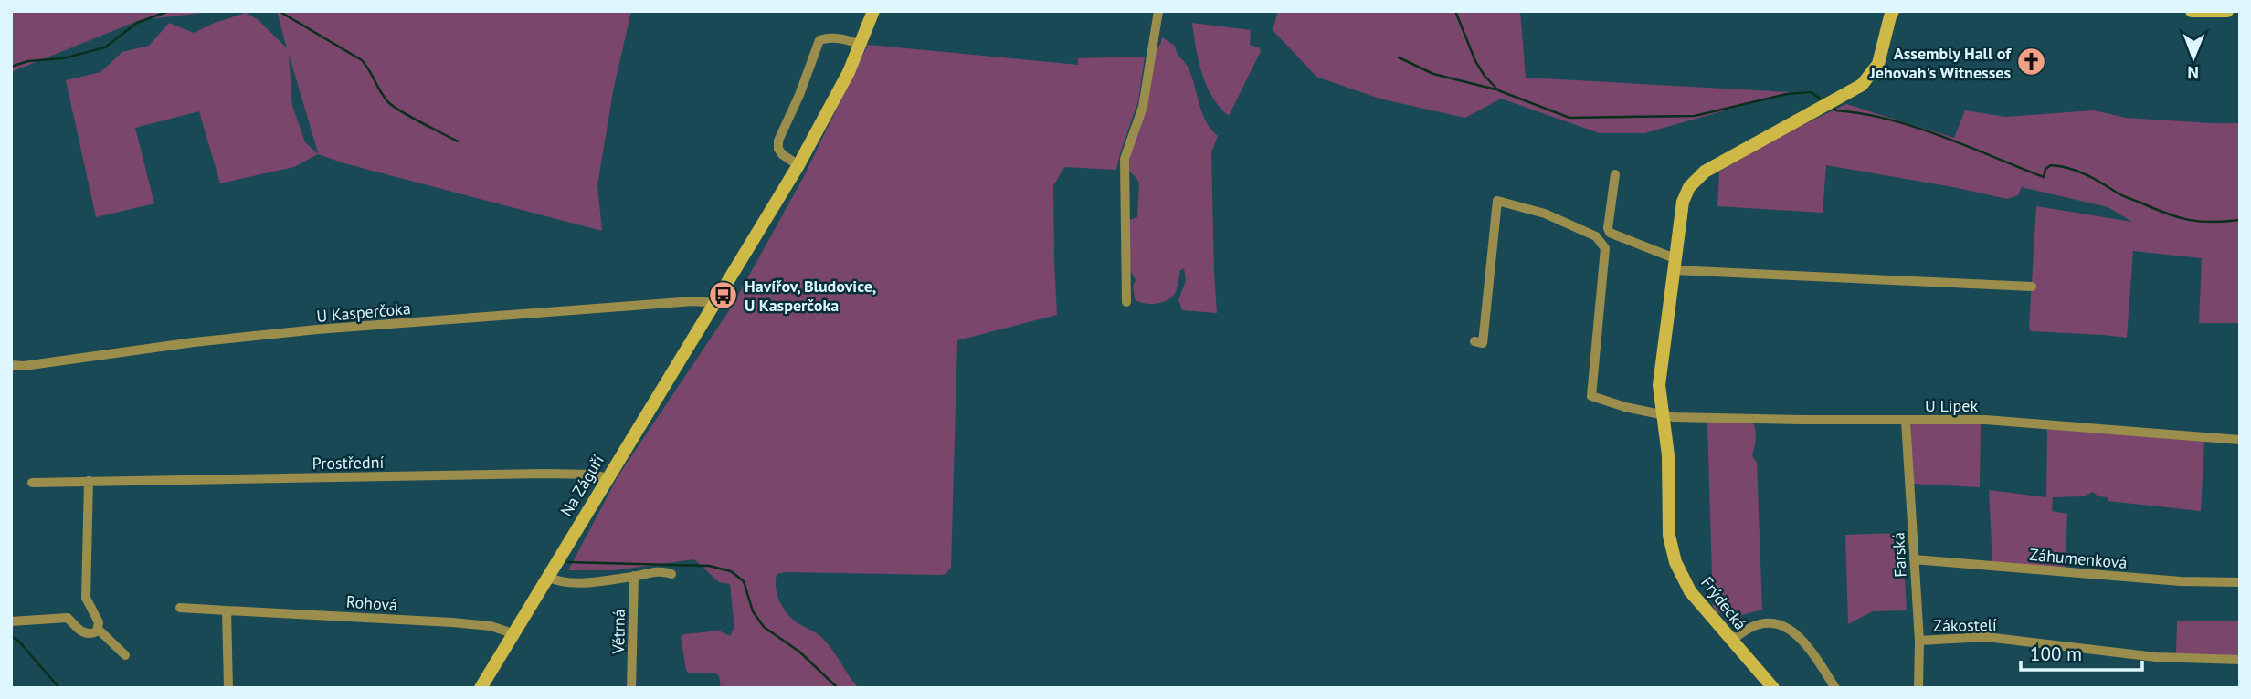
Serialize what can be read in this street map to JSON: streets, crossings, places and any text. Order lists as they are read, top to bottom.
{
  "streets": {
    "street": [
      "U Kasperčoka",
      "U Lipek",
      "Prostřední",
      "Na Záguří",
      "Farská",
      "Záhumenková",
      "Rohová",
      "Frýdecká",
      "Zákostelí",
      "Větrná"
    ]
  },
  "crossings": [
    ["U Kasperčoka", "Na Záguří"],
    ["U Lipek", "Farská"],
    ["U Lipek", "Frýdecká"],
    ["Prostřední", "Na Záguří"],
    ["Na Záguří", "Rohová"],
    ["Farská", "Záhumenková"],
    ["Farská", "Zákostelí"]
  ],
  "places": {
    "church": ["Assembly Hall of Jehovah's Witnesses"],
    "bus stop": ["Havířov, Bludovice, U Kasperčoka"]
  },
  "scale_bar": "100 m",
  "north": "bottom"
}
